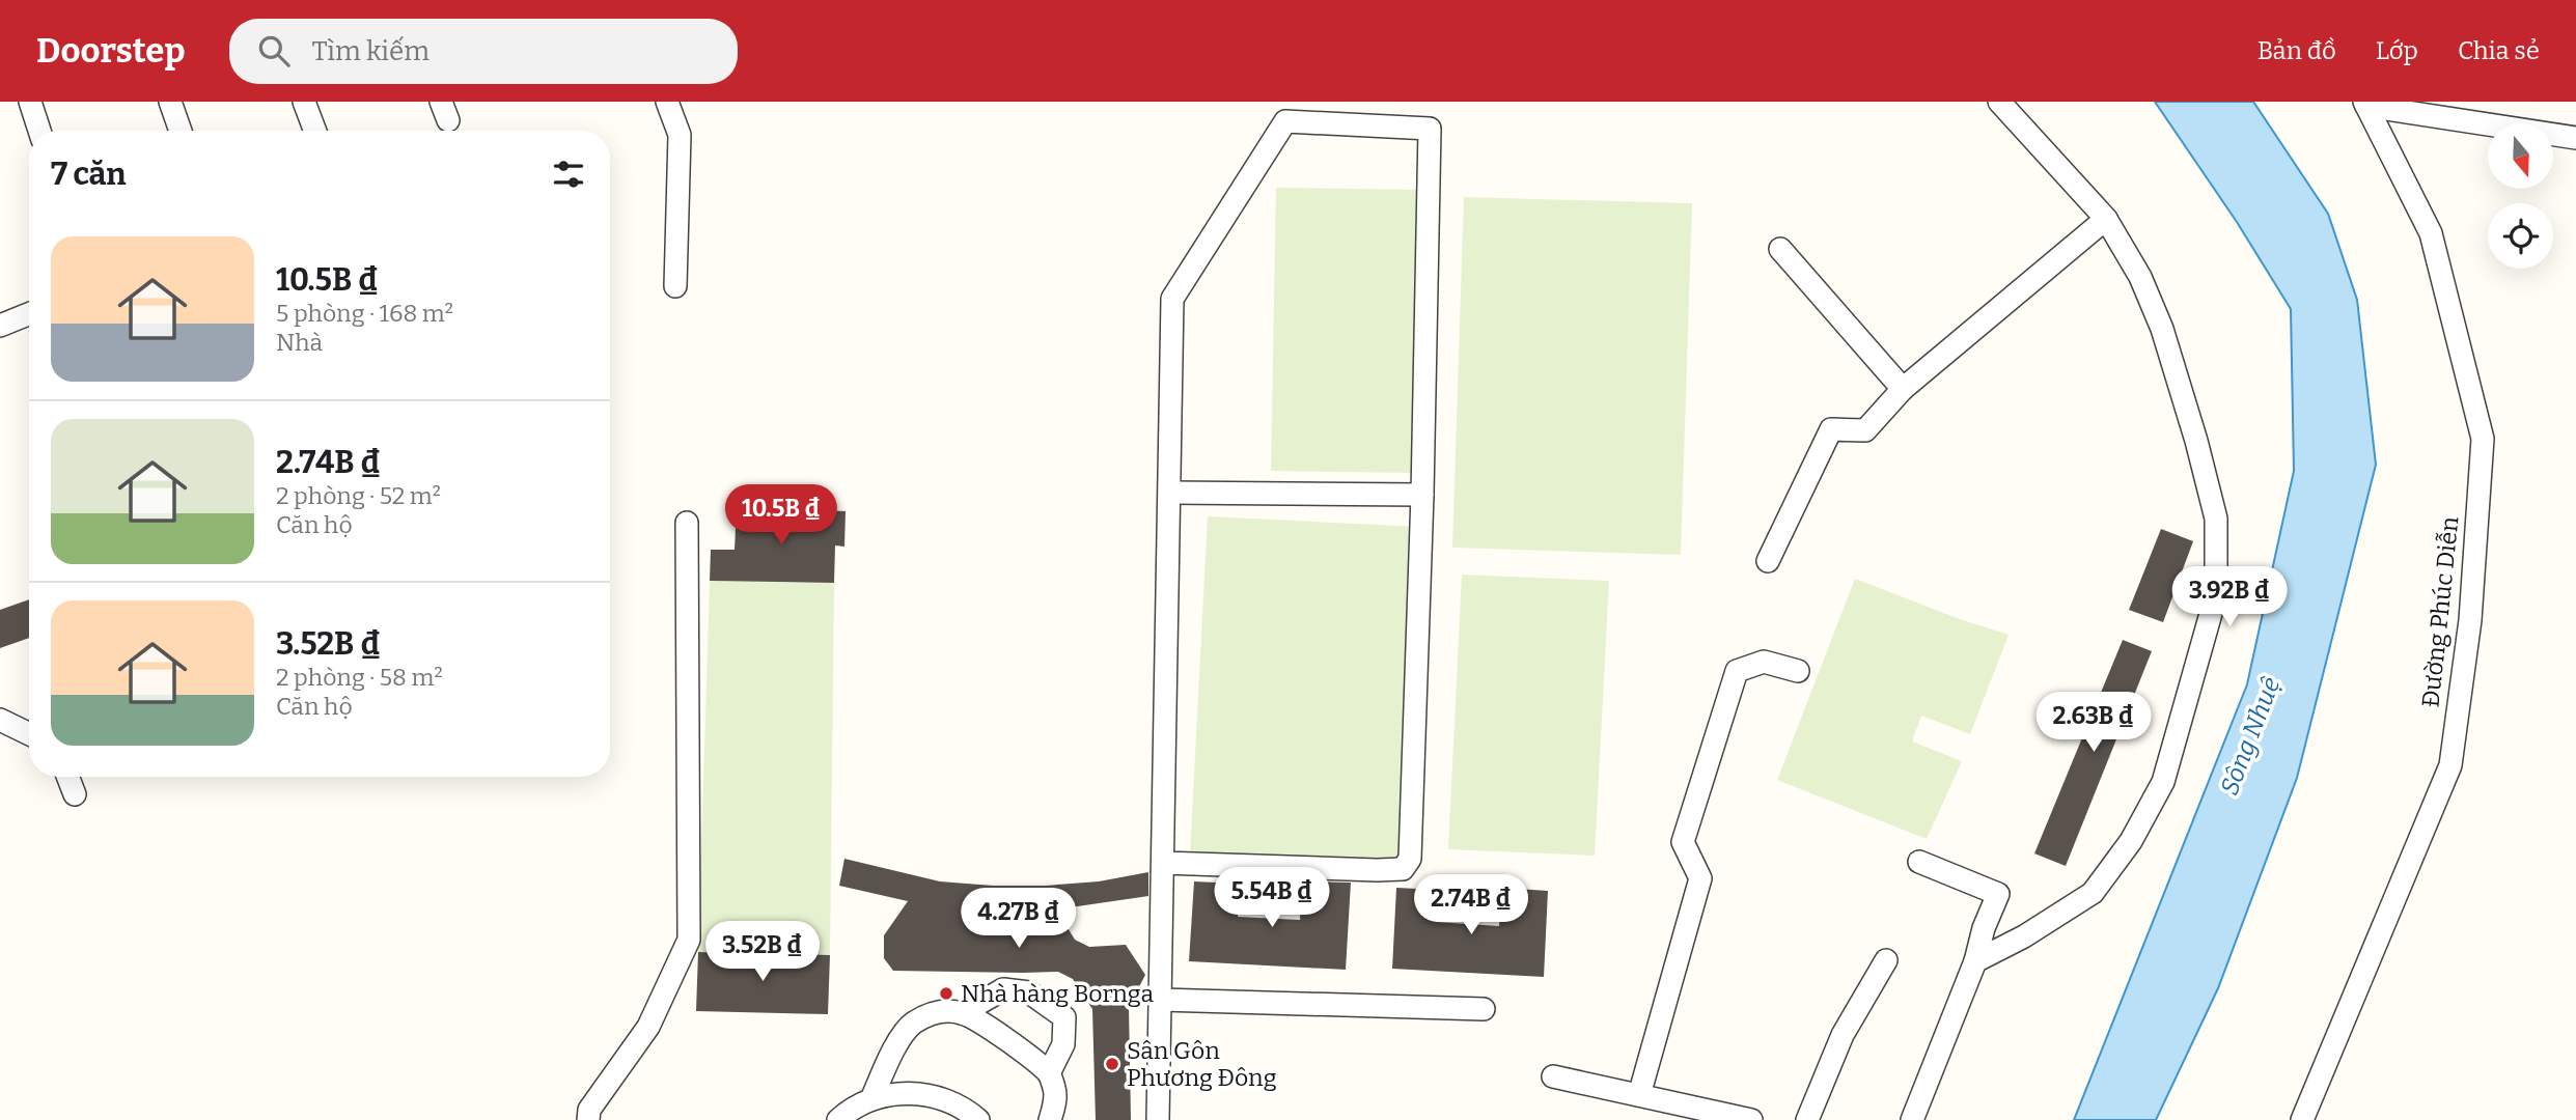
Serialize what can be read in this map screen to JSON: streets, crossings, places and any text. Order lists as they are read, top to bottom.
{
  "streets": {
    "street": ["Đường Phúc Diễn"]
  },
  "water": ["Sông Nhuệ"],
  "places": ["Nhà hàng Bornga", "Sân Gôn Phương Đông"],
  "north": "bottom",
  "page": {
    "header": "Doorstep",
    "search": "Tìm kiếm",
    "nav": ["Bản đồ", "Lớp", "Chia sẻ"],
    "heading": "7 căn",
    "list": [
      {
        "name": "10.5B ₫",
        "note": "5 phòng · 168 m² · Nhà"
      },
      {
        "name": "2.74B ₫",
        "note": "2 phòng · 52 m² · Căn hộ"
      },
      {
        "name": "3.52B ₫",
        "note": "2 phòng · 58 m² · Căn hộ"
      }
    ],
    "price": [
      "10.5B ₫",
      "3.92B ₫",
      "2.63B ₫",
      "5.54B ₫",
      "2.74B ₫",
      "4.27B ₫",
      "3.52B ₫"
    ]
  }
}
